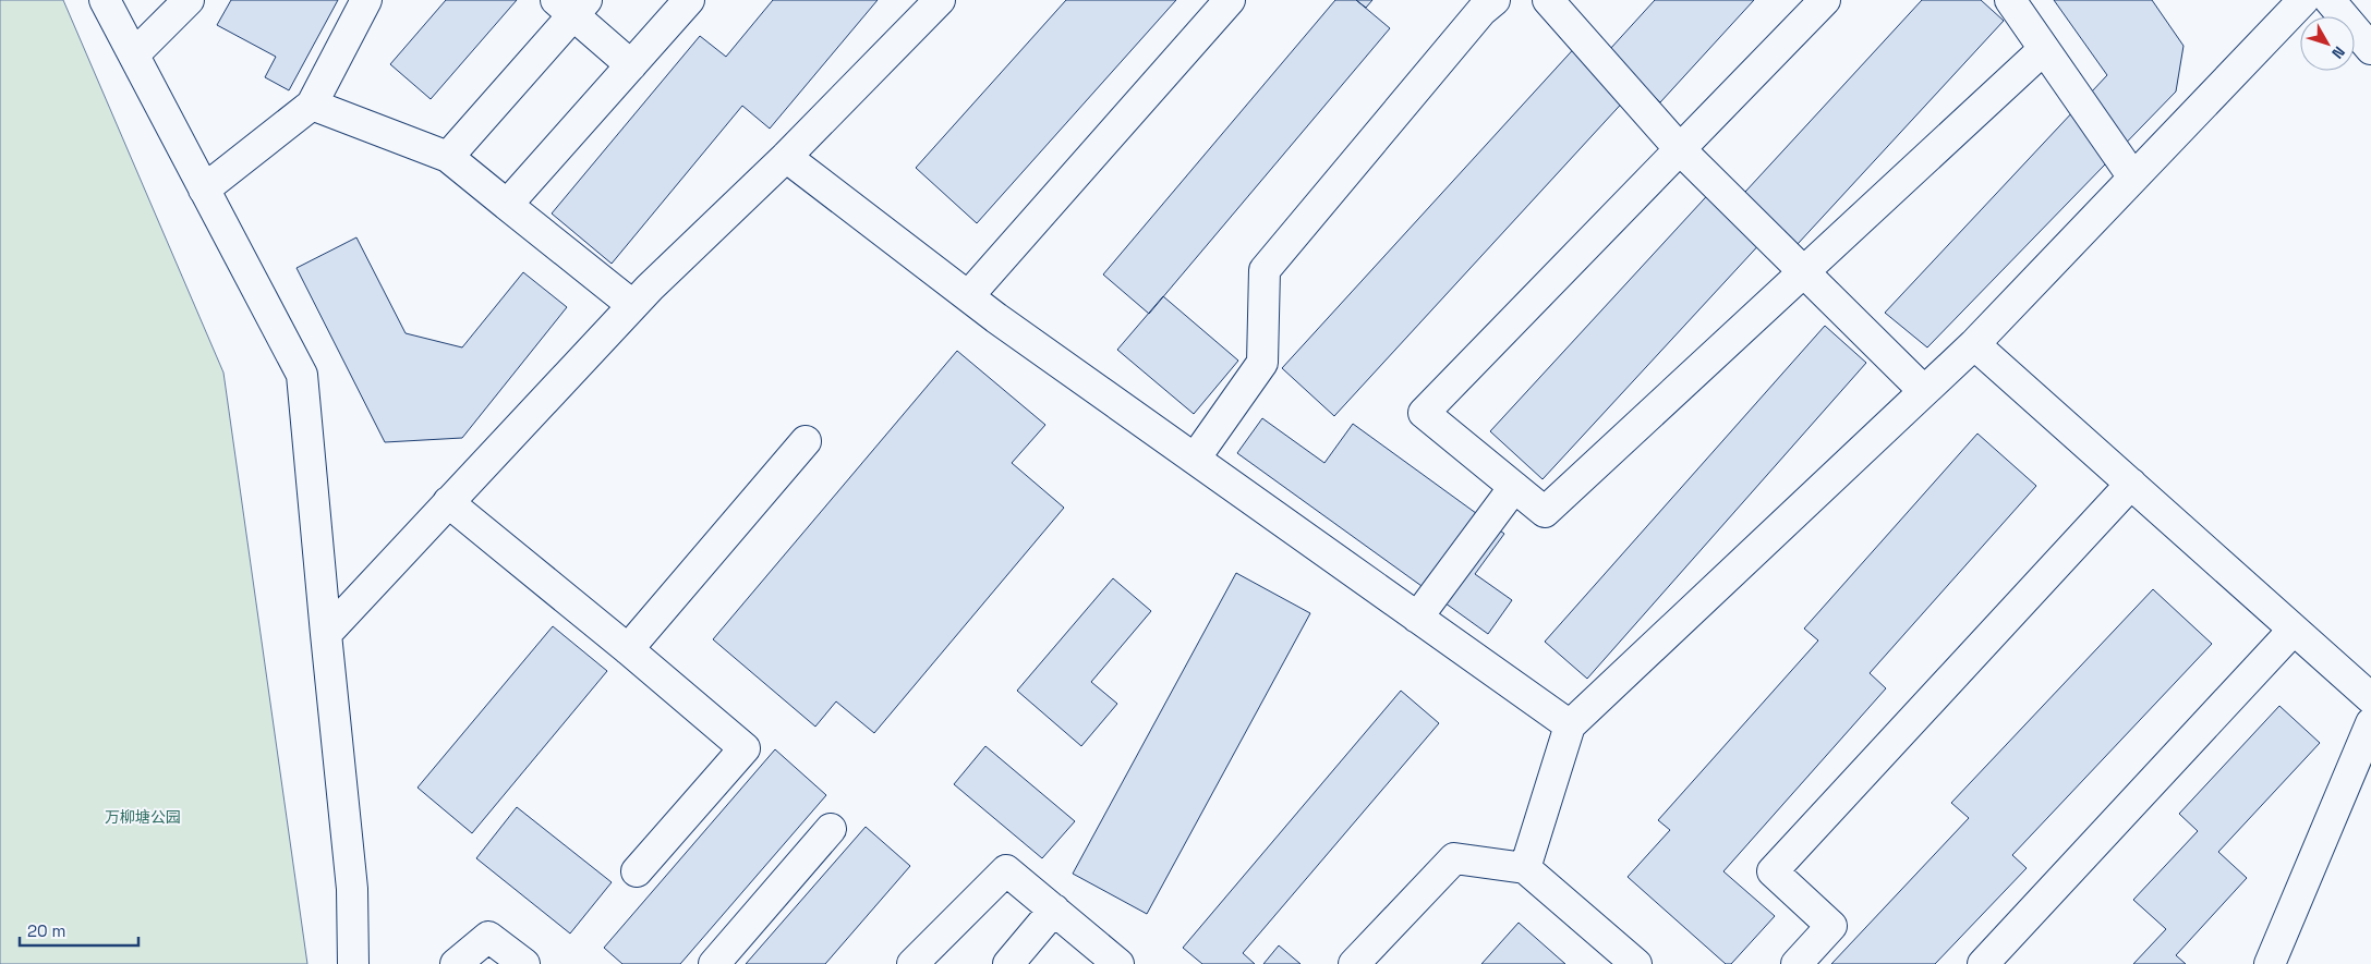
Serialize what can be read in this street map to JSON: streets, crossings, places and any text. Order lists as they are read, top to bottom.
{
  "parks": ["万柳塘公园"],
  "scale_bar": "20 m",
  "north": "bottom right"
}
